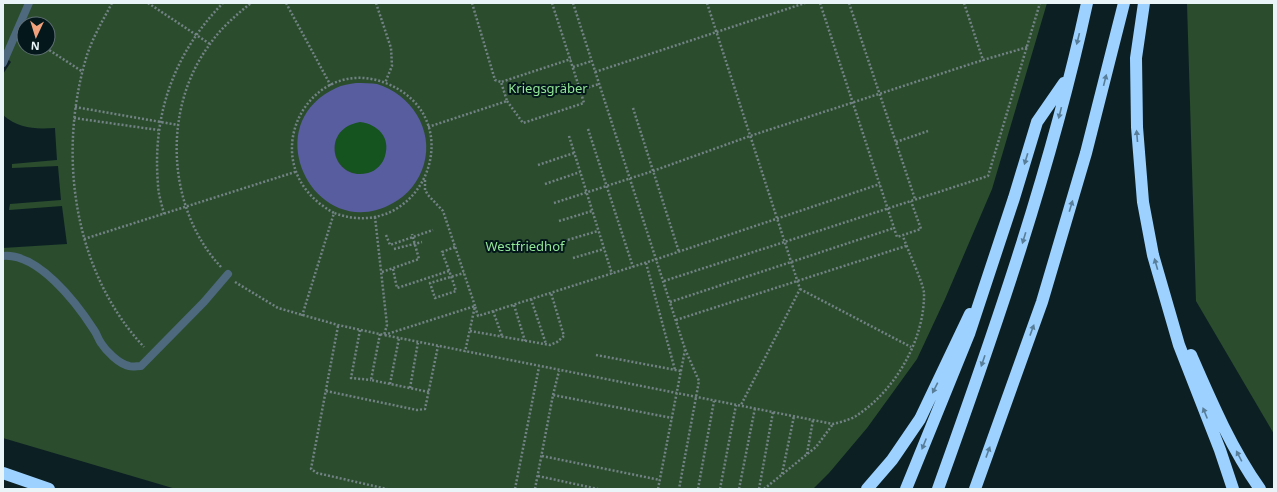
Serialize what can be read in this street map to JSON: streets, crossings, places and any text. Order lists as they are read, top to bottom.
{
  "parks": ["Kriegsgräber", "Westfriedhof"],
  "north": "bottom"
}
